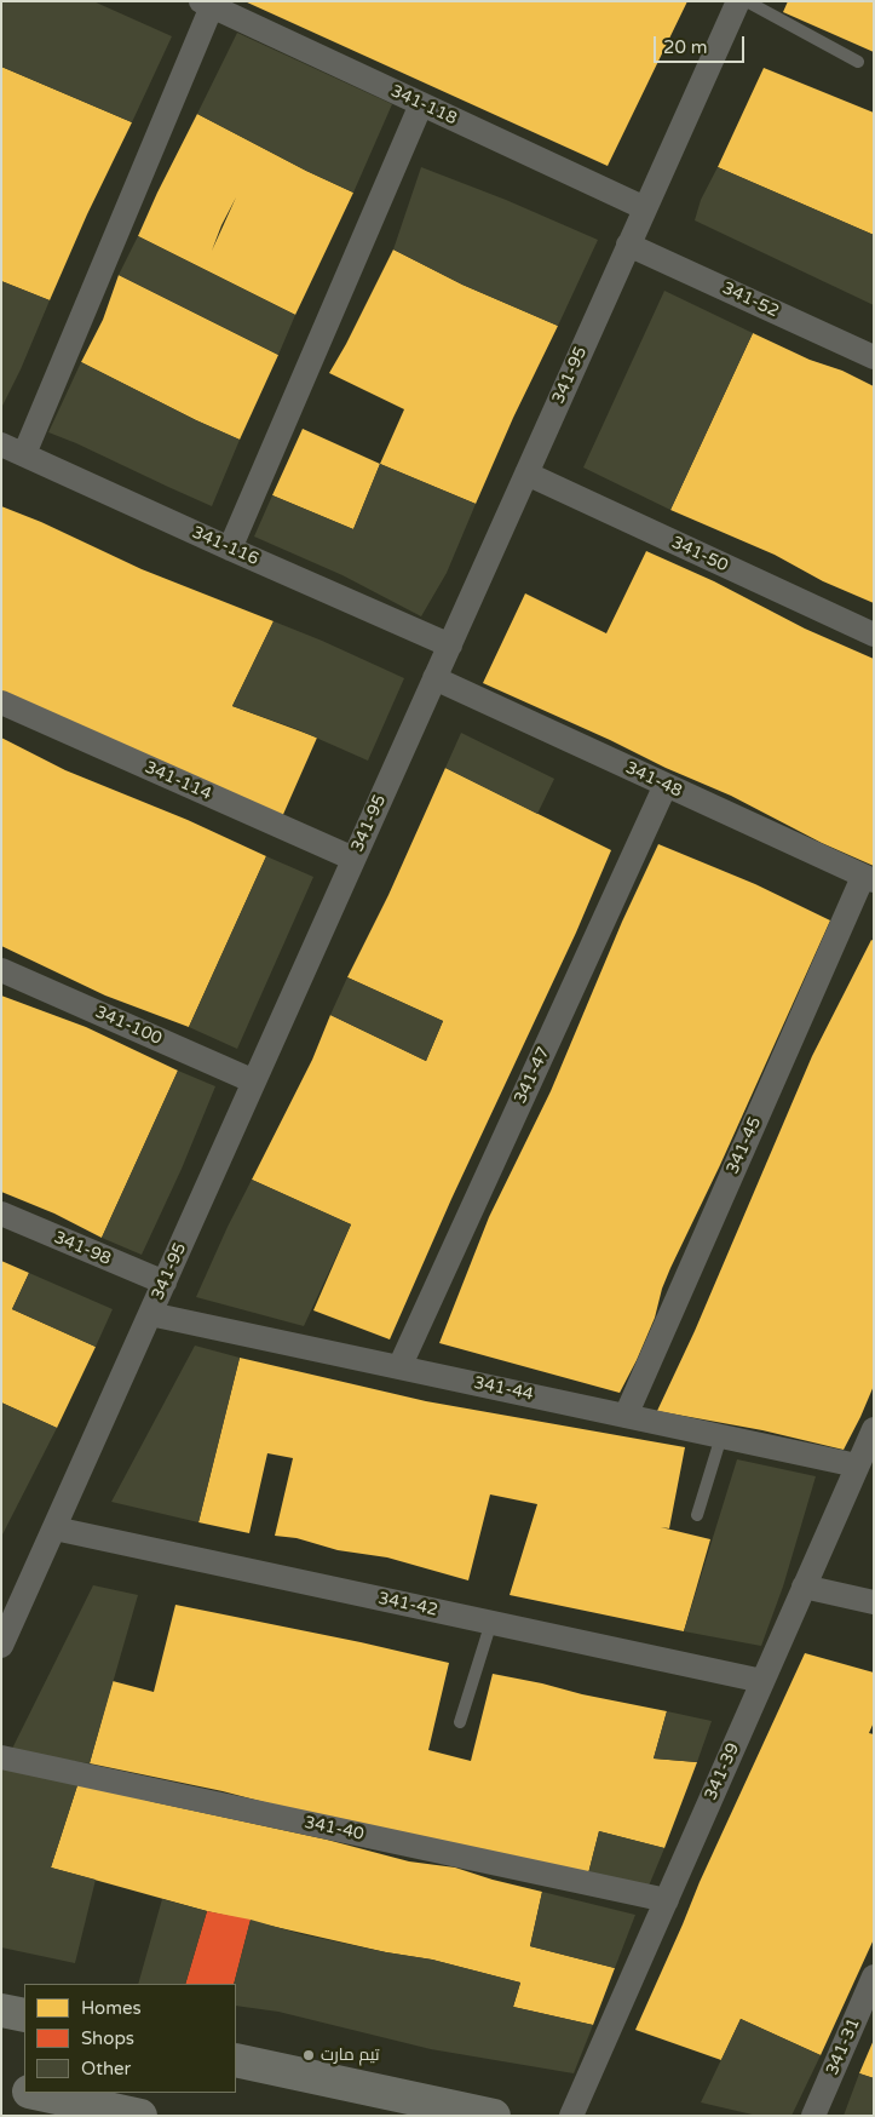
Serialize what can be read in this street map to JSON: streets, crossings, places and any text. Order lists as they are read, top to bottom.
{
  "streets": {
    "street": [
      "341-118",
      "341-52",
      "341-95",
      "341-116",
      "341-50",
      "341-48",
      "341-114",
      "341-100",
      "341-47",
      "341-45",
      "341-98",
      "341-44",
      "341-42",
      "341-39",
      "341-40",
      "341-31"
    ]
  },
  "crossings": [
    ["341-118", "341-95"],
    ["341-52", "341-95"],
    ["341-95", "341-116"],
    ["341-95", "341-50"],
    ["341-95", "341-48"],
    ["341-95", "341-114"],
    ["341-95", "341-100"],
    ["341-95", "341-98"],
    ["341-95", "341-44"],
    ["341-95", "341-42"],
    ["341-48", "341-47"],
    ["341-48", "341-45"],
    ["341-47", "341-44"],
    ["341-45", "341-44"],
    ["341-44", "341-39"],
    ["341-42", "341-39"],
    ["341-39", "341-40"]
  ],
  "places": ["تیم مارت"],
  "legend": ["Homes", "Shops", "Other"],
  "scale_bar": "20 m"
}
